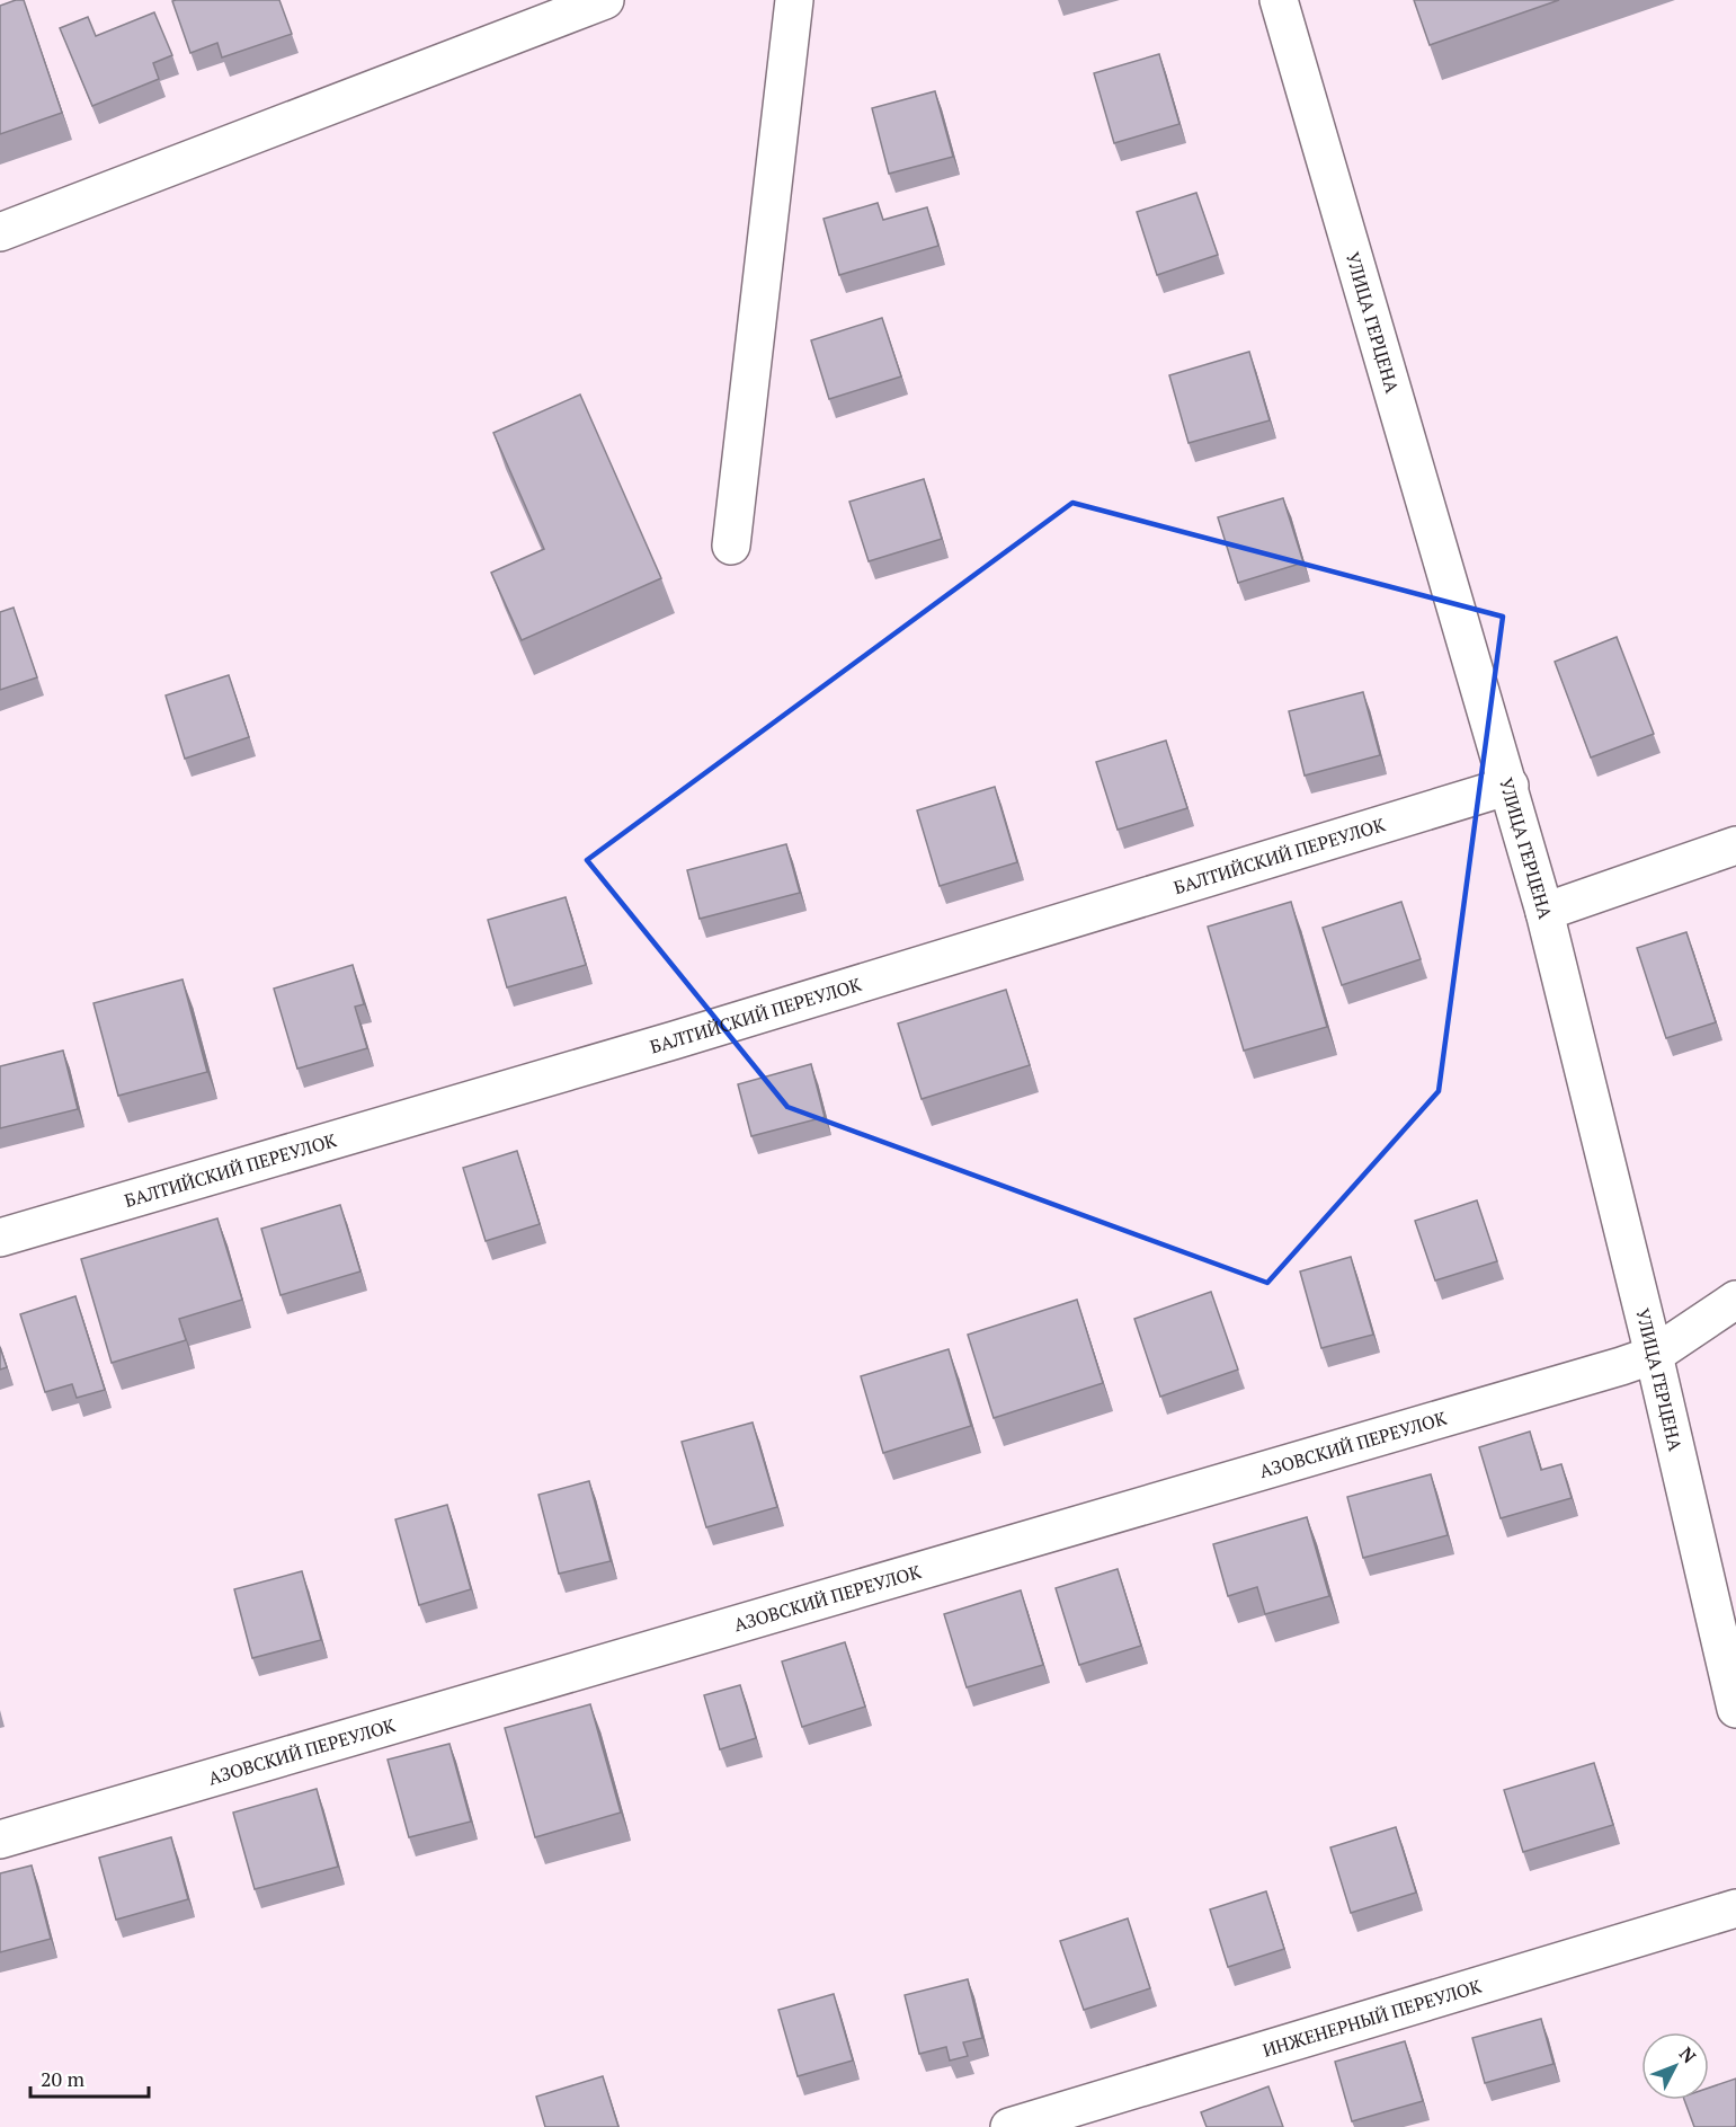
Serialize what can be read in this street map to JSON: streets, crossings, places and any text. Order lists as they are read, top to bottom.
{
  "streets": {
    "street": [
      "УЛИЦА ГЕРЦЕНА",
      "БАЛТИЙСКИЙ ПЕРЕУЛОК",
      "АЗОВСКИЙ ПЕРЕУЛОК",
      "ИНЖЕНЕРНЫЙ ПЕРЕУЛОК"
    ]
  },
  "crossings": [
    ["УЛИЦА ГЕРЦЕНА", "БАЛТИЙСКИЙ ПЕРЕУЛОК"],
    ["УЛИЦА ГЕРЦЕНА", "АЗОВСКИЙ ПЕРЕУЛОК"]
  ],
  "scale_bar": "20 m",
  "north": "top right"
}
